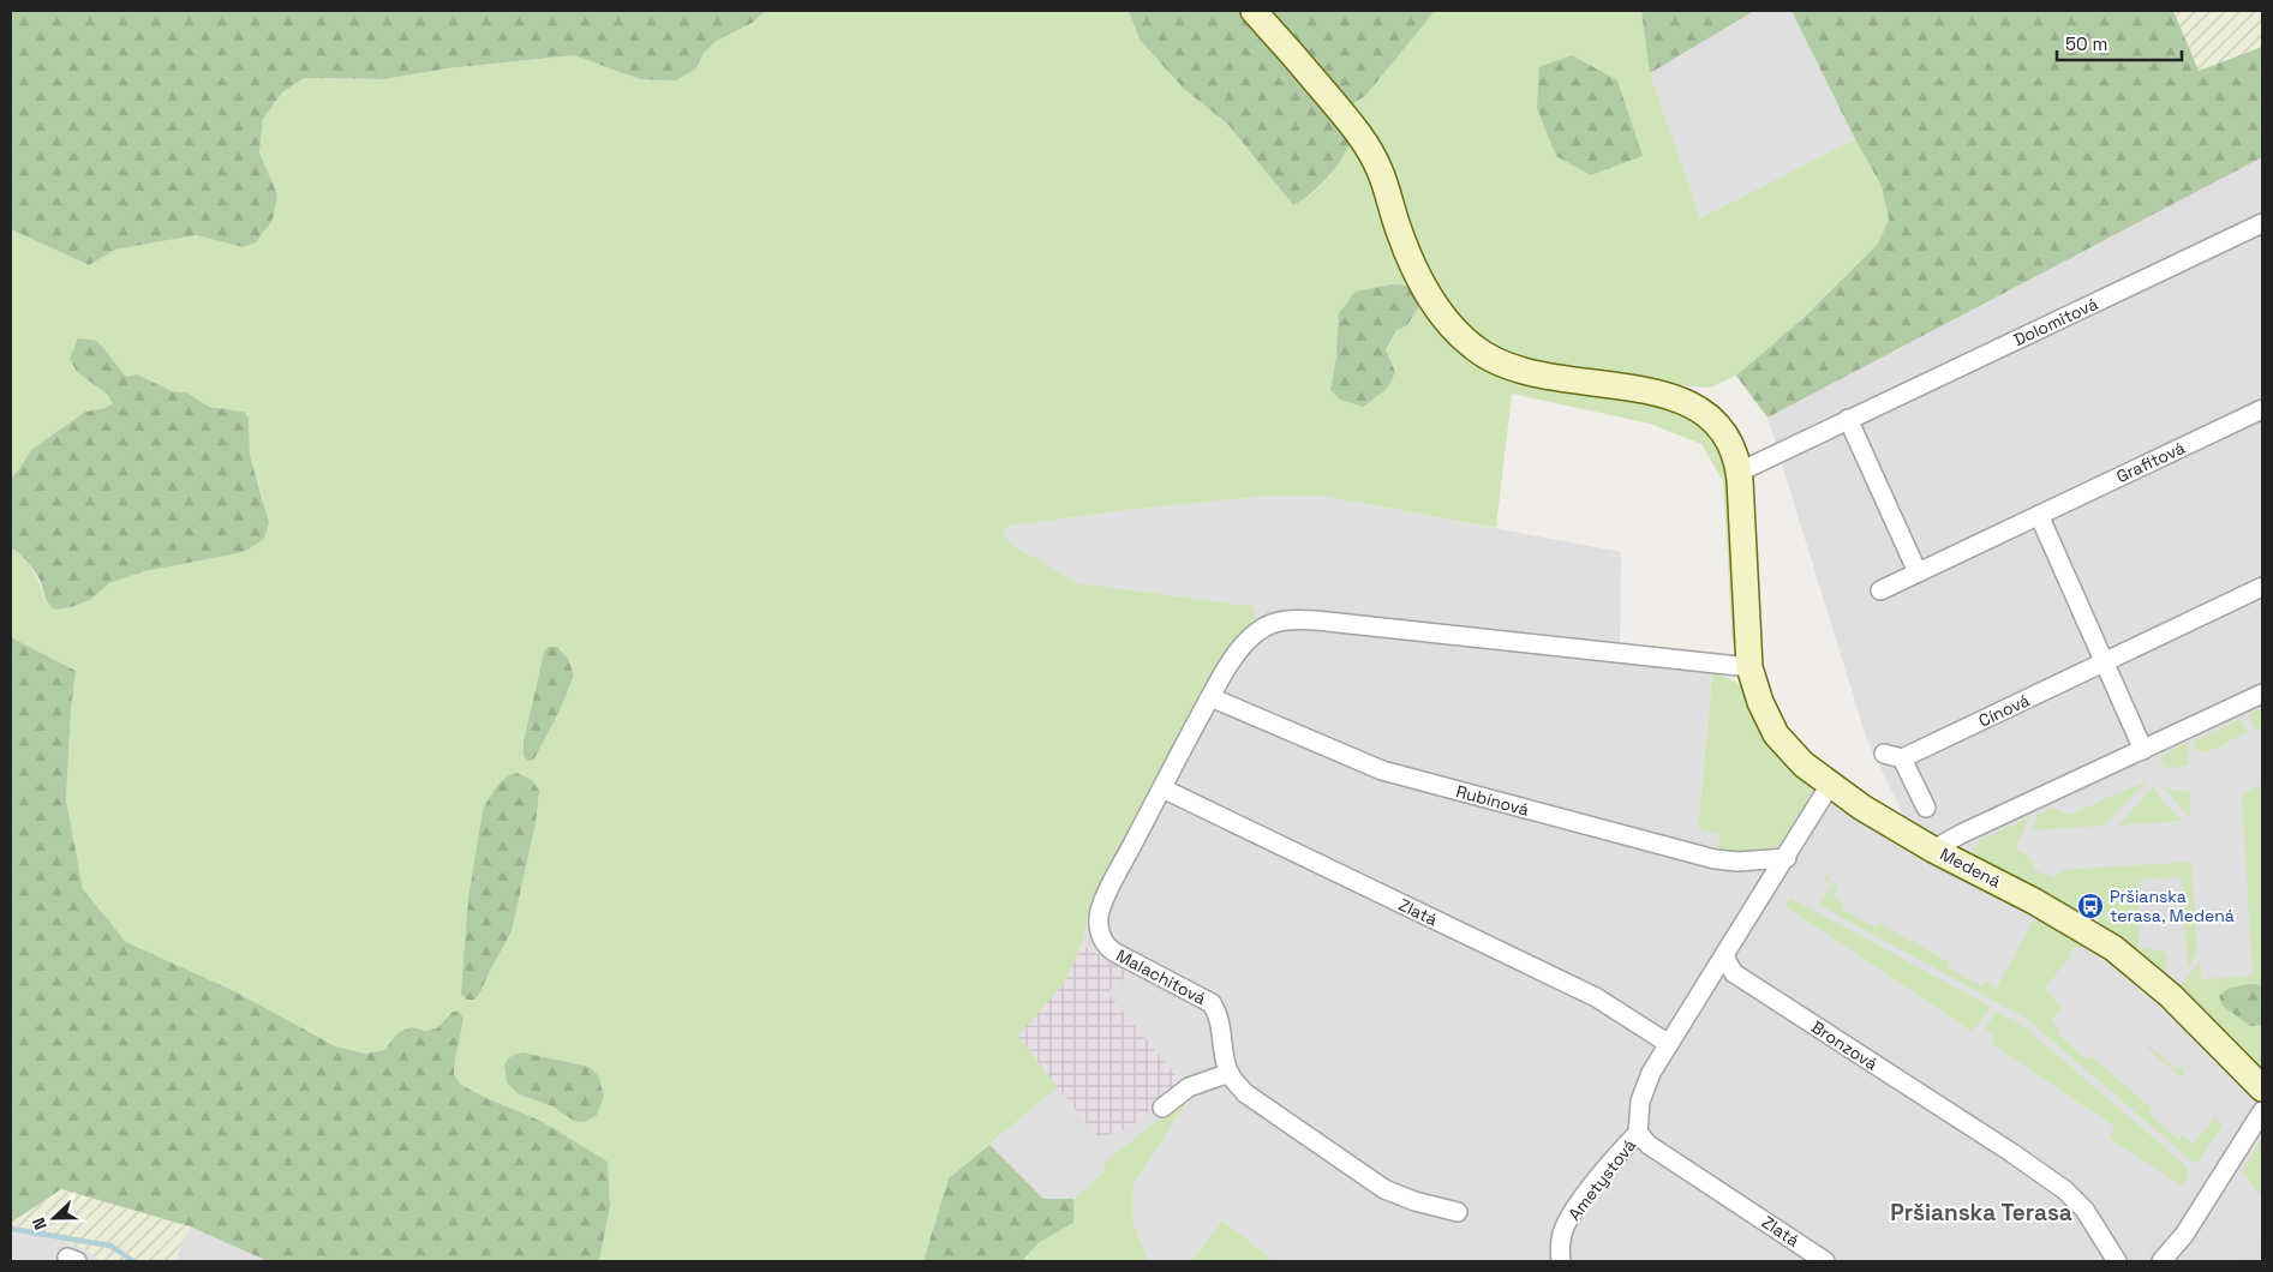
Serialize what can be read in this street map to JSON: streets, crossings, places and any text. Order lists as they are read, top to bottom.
{
  "streets": {
    "street": [
      "Dolomitová",
      "Grafitová",
      "Cínová",
      "Rubínová",
      "Medená",
      "Zlatá",
      "Malachitová",
      "Bronzová",
      "Ametystová"
    ]
  },
  "crossings": [
    ["Zlatá", "Malachitová"],
    ["Zlatá", "Ametystová"]
  ],
  "districts": ["Pršianska Terasa"],
  "places": {
    "bus stop": ["Pršianska terasa, Medená"]
  },
  "scale_bar": "50 m",
  "north": "left"
}
